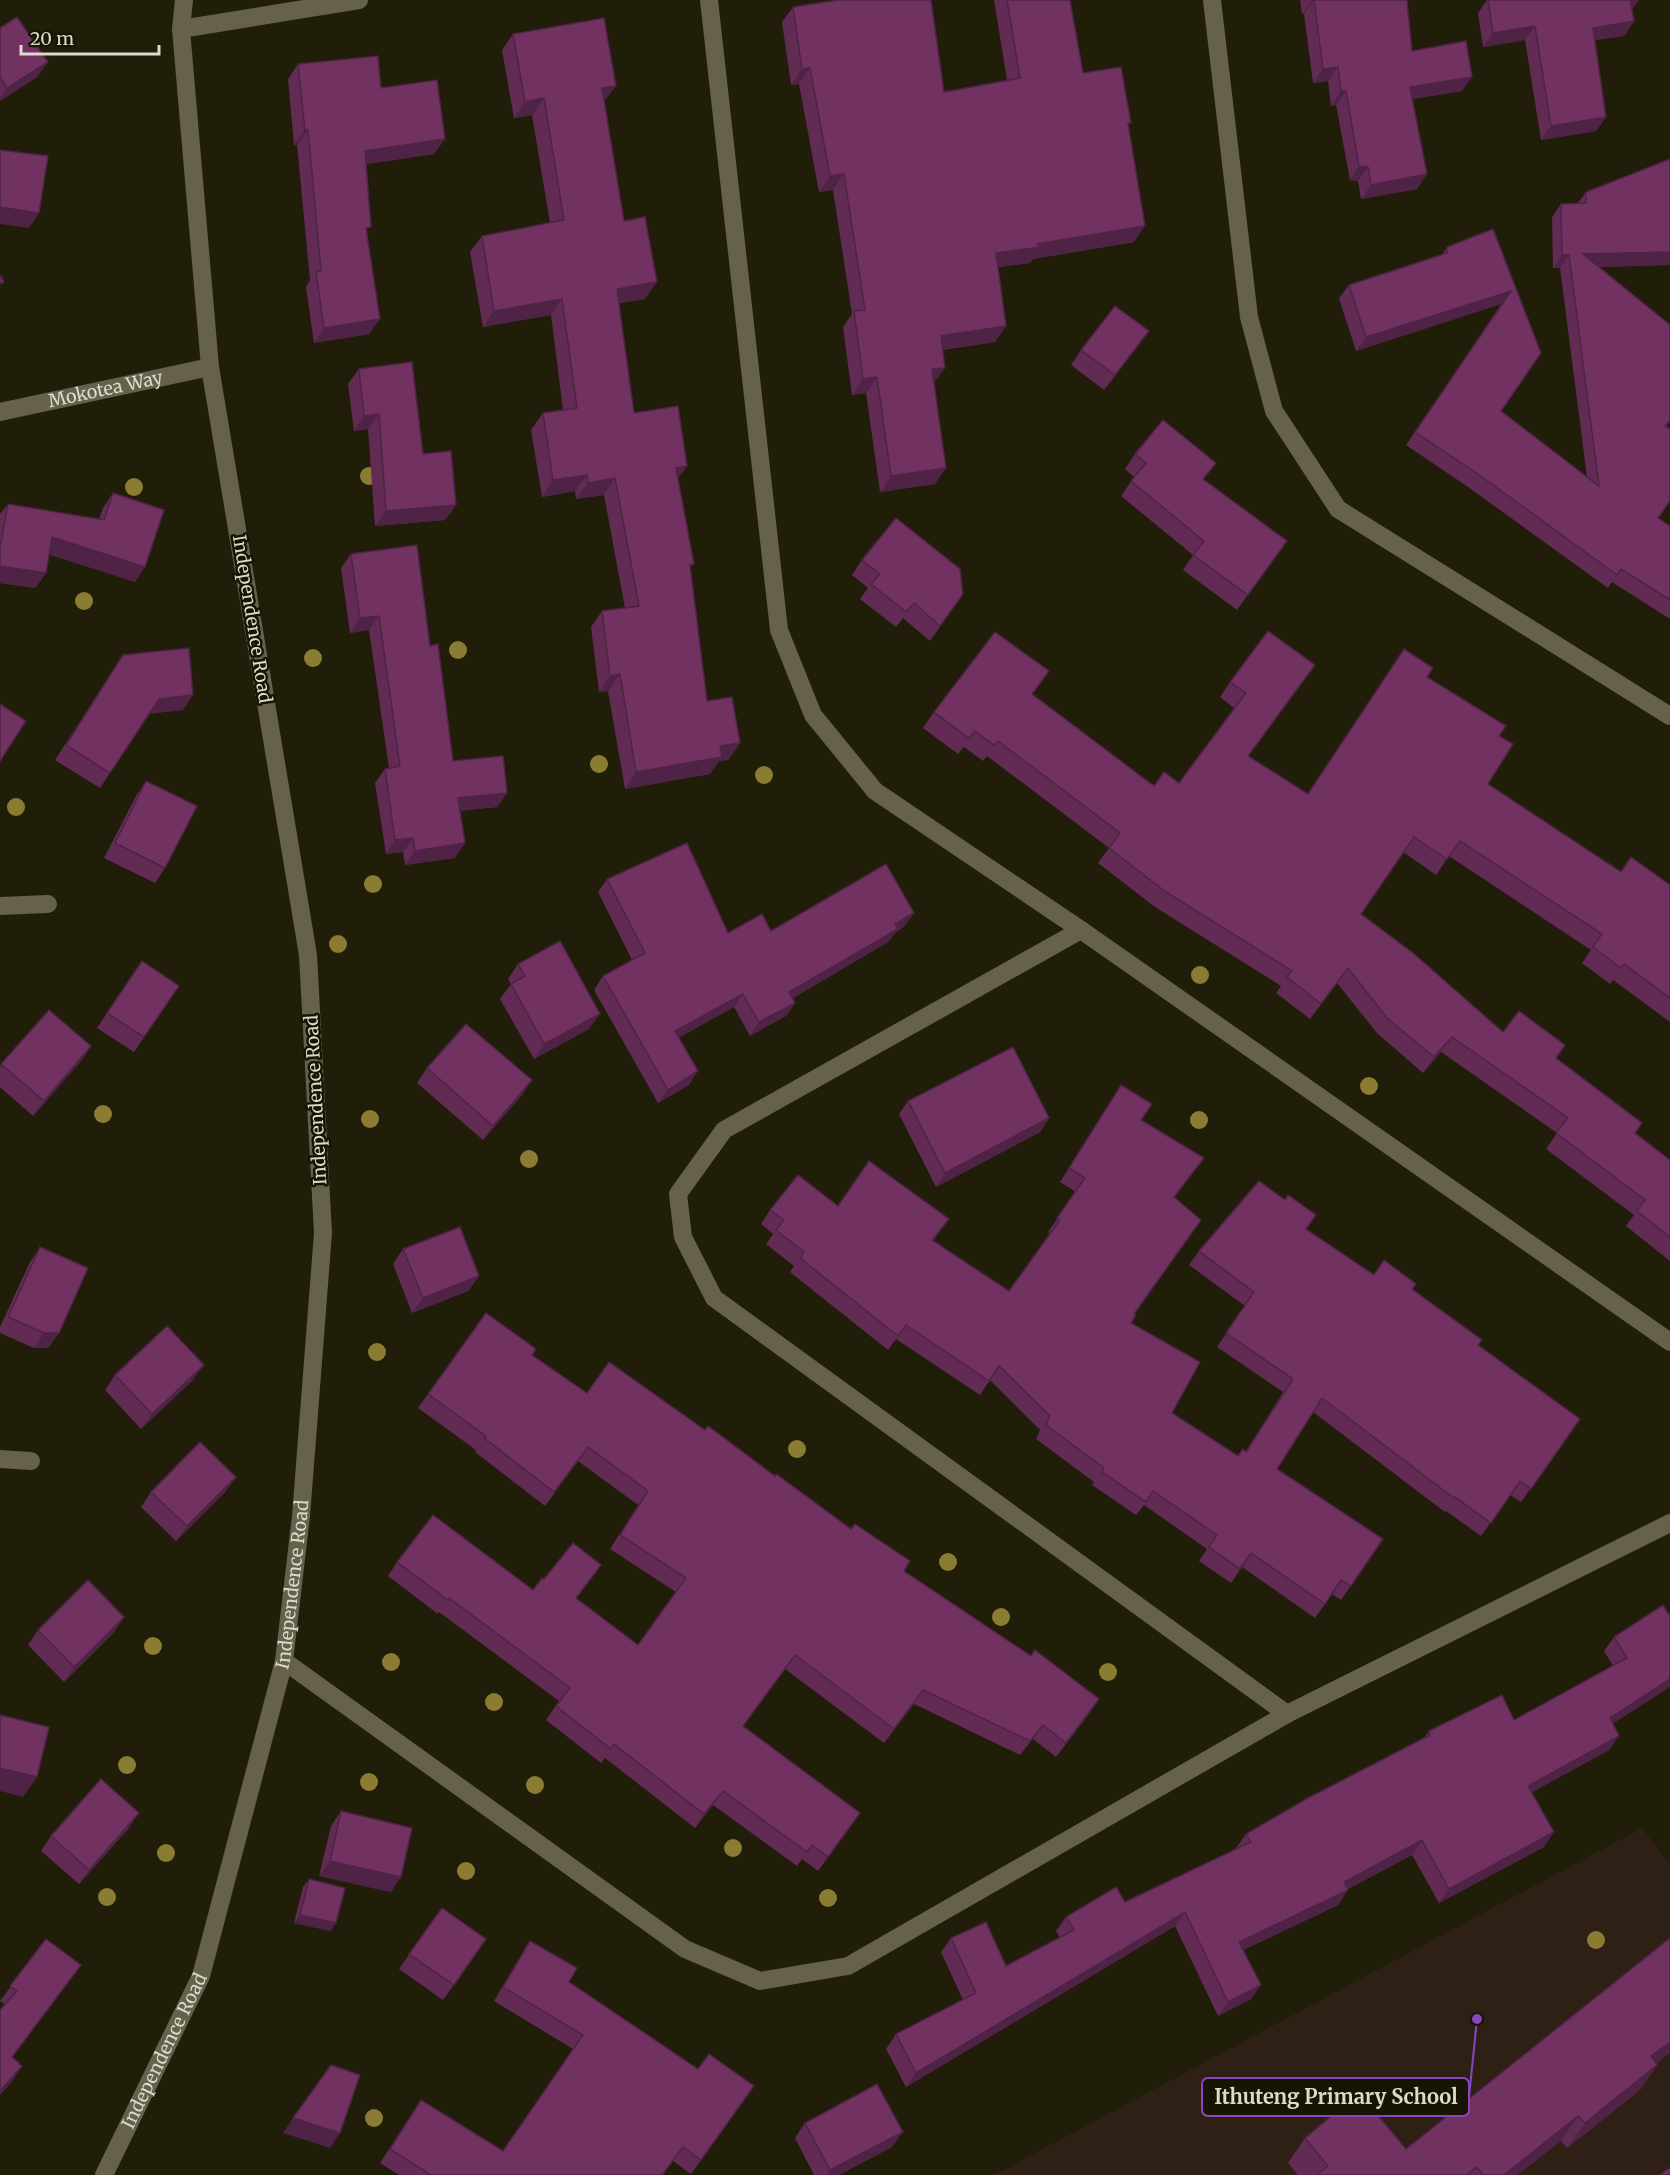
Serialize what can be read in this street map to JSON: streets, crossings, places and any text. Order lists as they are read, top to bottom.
{
  "streets": {
    "street": ["Mokotea Way", "Independence Road"]
  },
  "crossings": [
    ["Mokotea Way", "Independence Road"]
  ],
  "places": ["Ithuteng Primary School"],
  "scale_bar": "20 m"
}
